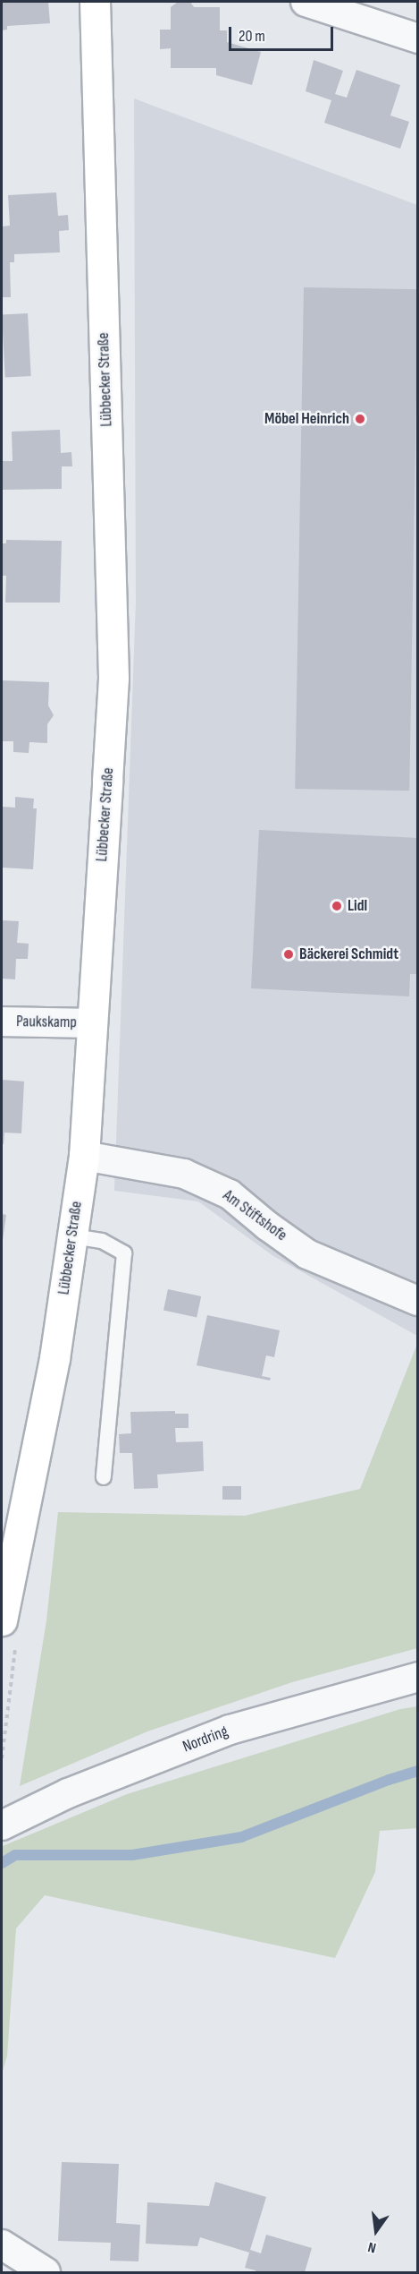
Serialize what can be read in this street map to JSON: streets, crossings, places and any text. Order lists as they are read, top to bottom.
{
  "streets": {
    "street": [
      "Lübbecker Straße",
      "Paukskamp",
      "Am Stiftshofe",
      "Nordring"
    ]
  },
  "crossings": [
    ["Lübbecker Straße", "Paukskamp"],
    ["Lübbecker Straße", "Am Stiftshofe"]
  ],
  "places": ["Möbel Heinrich", "Lidl", "Bäckerei Schmidt"],
  "scale_bar": "20 m",
  "north": "bottom"
}
